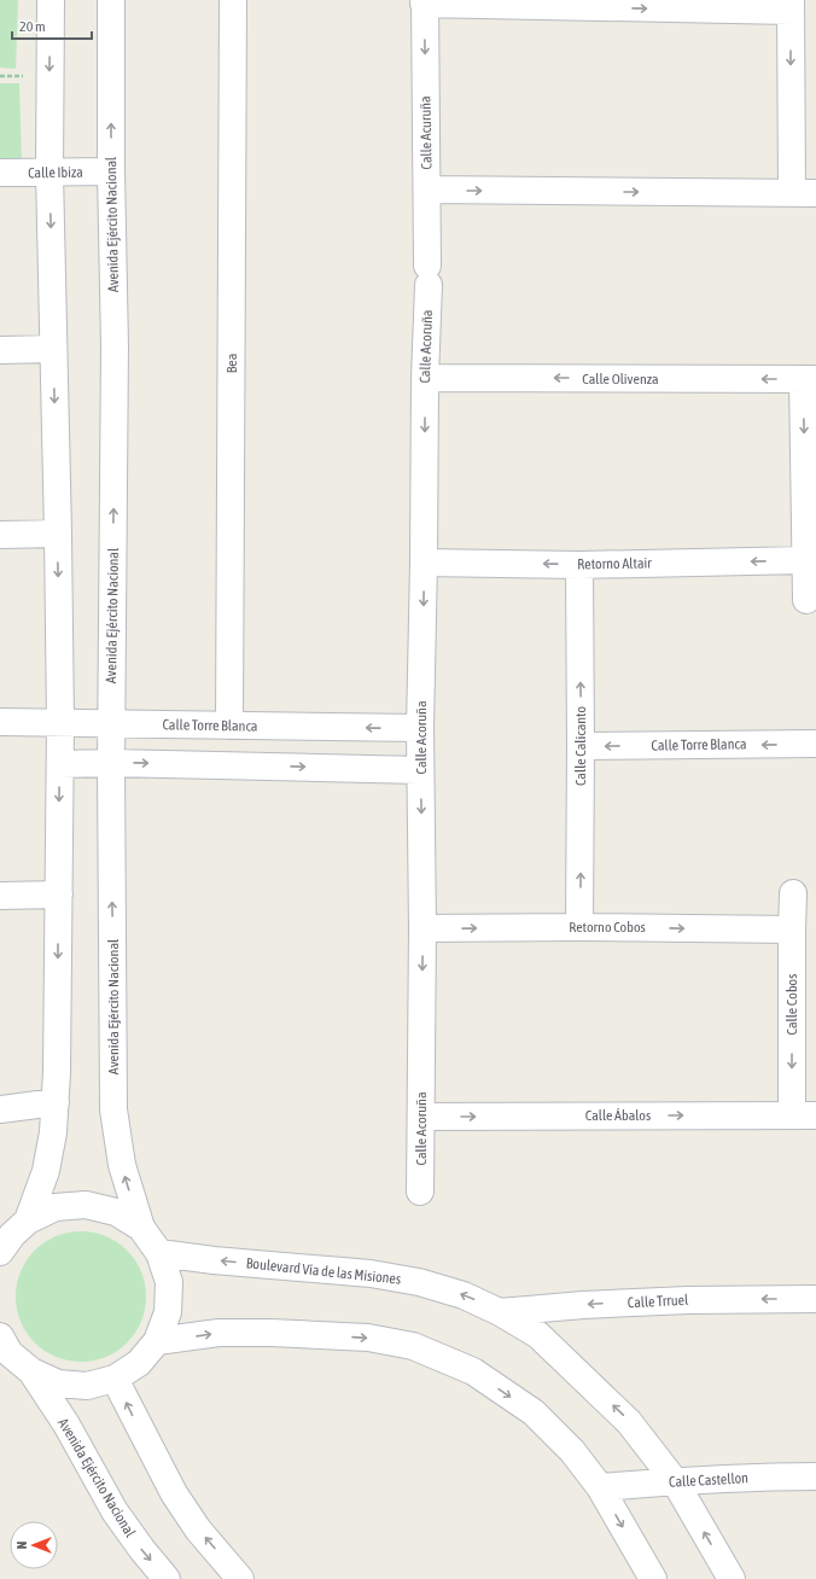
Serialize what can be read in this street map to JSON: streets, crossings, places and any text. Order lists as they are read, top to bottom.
{
  "streets": {
    "street": [
      "Calle Acuruña",
      "Calle Ibiza",
      "Avenida Ejército Nacional",
      "Calle Acoruña",
      "Bea",
      "Calle Olivenza",
      "Retorno Altair",
      "Calle Torre Blanca",
      "Calle Calicanto",
      "Retorno Cobos",
      "Calle Cobos",
      "Calle Ábalos",
      "Boulevard Vía de las Misiones",
      "Calle Trruel",
      "Calle Castellon"
    ]
  },
  "crossings": [
    ["Calle Acuruña", "Calle Acoruña"],
    ["Calle Ibiza", "Avenida Ejército Nacional"],
    ["Avenida Ejército Nacional", "Calle Torre Blanca"],
    ["Calle Acoruña", "Calle Olivenza"],
    ["Calle Acoruña", "Retorno Altair"],
    ["Calle Acoruña", "Calle Torre Blanca"],
    ["Calle Acoruña", "Retorno Cobos"],
    ["Calle Acoruña", "Calle Ábalos"],
    ["Bea", "Calle Torre Blanca"],
    ["Retorno Altair", "Calle Calicanto"],
    ["Calle Torre Blanca", "Calle Calicanto"],
    ["Calle Calicanto", "Retorno Cobos"],
    ["Retorno Cobos", "Calle Cobos"],
    ["Calle Cobos", "Calle Ábalos"],
    ["Boulevard Vía de las Misiones", "Calle Trruel"],
    ["Boulevard Vía de las Misiones", "Calle Castellon"]
  ],
  "one_way": [
    "Calle Acuruña",
    "Calle Acoruña",
    "Retorno Altair",
    "Calle Calicanto",
    "Retorno Cobos",
    "Calle Cobos",
    "Calle Ábalos",
    "Calle Trruel"
  ],
  "scale_bar": "20 m",
  "north": "left"
}
